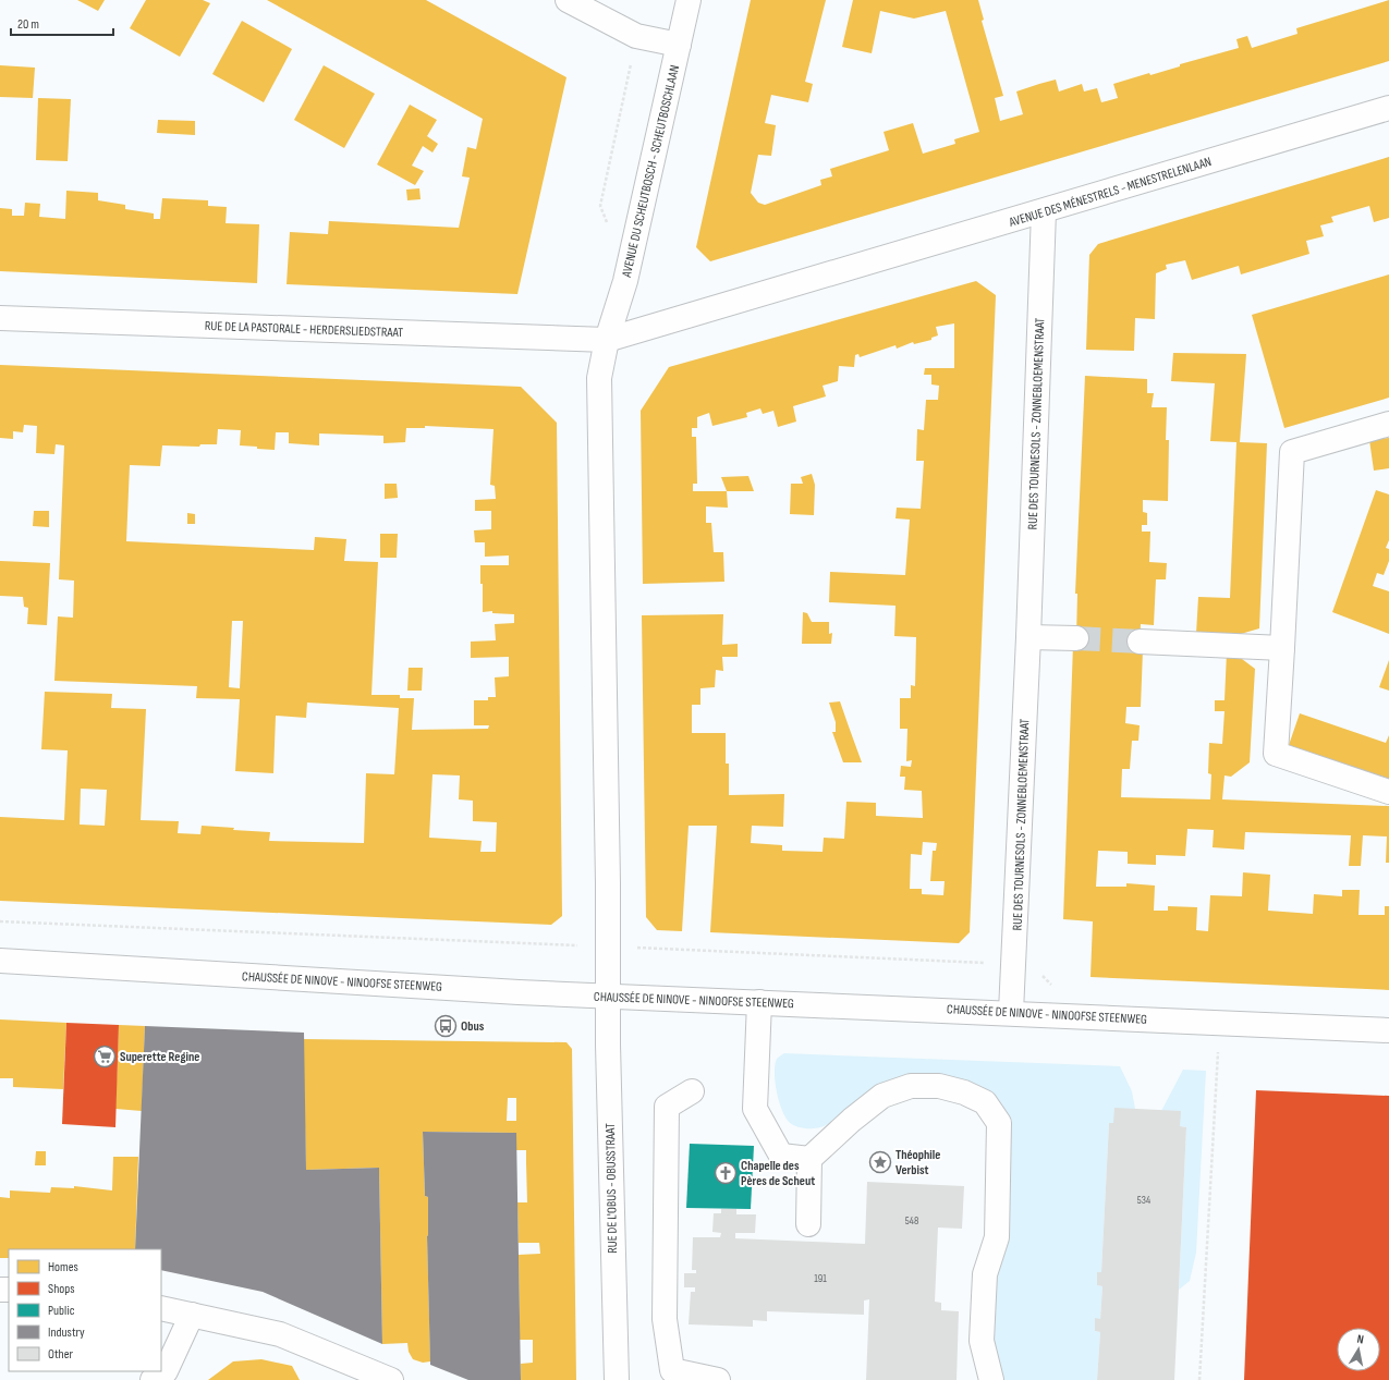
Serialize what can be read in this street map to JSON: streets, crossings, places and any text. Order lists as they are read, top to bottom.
{
  "streets": {
    "street": [
      "AVENUE DU SCHEUTBOSCH - SCHEUTBOSCHLAAN",
      "AVENUE DES MÉNESTRELS - MENESTRELENLAAN",
      "RUE DE LA PASTORALE - HERDERSLIEDSTRAAT",
      "RUE DES TOURNESOLS - ZONNEBLOEMENSTRAAT",
      "CHAUSSÉE DE NINOVE - NINOOFSE STEENWEG",
      "RUE DE L'OBUS - OBUSSTRAAT"
    ]
  },
  "crossings": [
    ["AVENUE DU SCHEUTBOSCH - SCHEUTBOSCHLAAN", "AVENUE DES MÉNESTRELS - MENESTRELENLAAN"],
    ["AVENUE DU SCHEUTBOSCH - SCHEUTBOSCHLAAN", "RUE DE LA PASTORALE - HERDERSLIEDSTRAAT"],
    ["AVENUE DU SCHEUTBOSCH - SCHEUTBOSCHLAAN", "RUE DE L'OBUS - OBUSSTRAAT"],
    ["AVENUE DES MÉNESTRELS - MENESTRELENLAAN", "RUE DE LA PASTORALE - HERDERSLIEDSTRAAT"],
    ["AVENUE DES MÉNESTRELS - MENESTRELENLAAN", "RUE DES TOURNESOLS - ZONNEBLOEMENSTRAAT"],
    ["RUE DES TOURNESOLS - ZONNEBLOEMENSTRAAT", "CHAUSSÉE DE NINOVE - NINOOFSE STEENWEG"],
    ["CHAUSSÉE DE NINOVE - NINOOFSE STEENWEG", "RUE DE L'OBUS - OBUSSTRAAT"]
  ],
  "places": {
    "bus stop": ["Obus"],
    "supermarket": ["Superette Regine"],
    "place": ["Théophile Verbist"],
    "church": ["Chapelle des Pères de Scheut"]
  },
  "house_numbers": ["534", "548", "191"],
  "legend": [
    "Homes",
    "Shops",
    "Public",
    "Industry",
    "Other"
  ],
  "scale_bar": "20 m",
  "north": "top"
}
